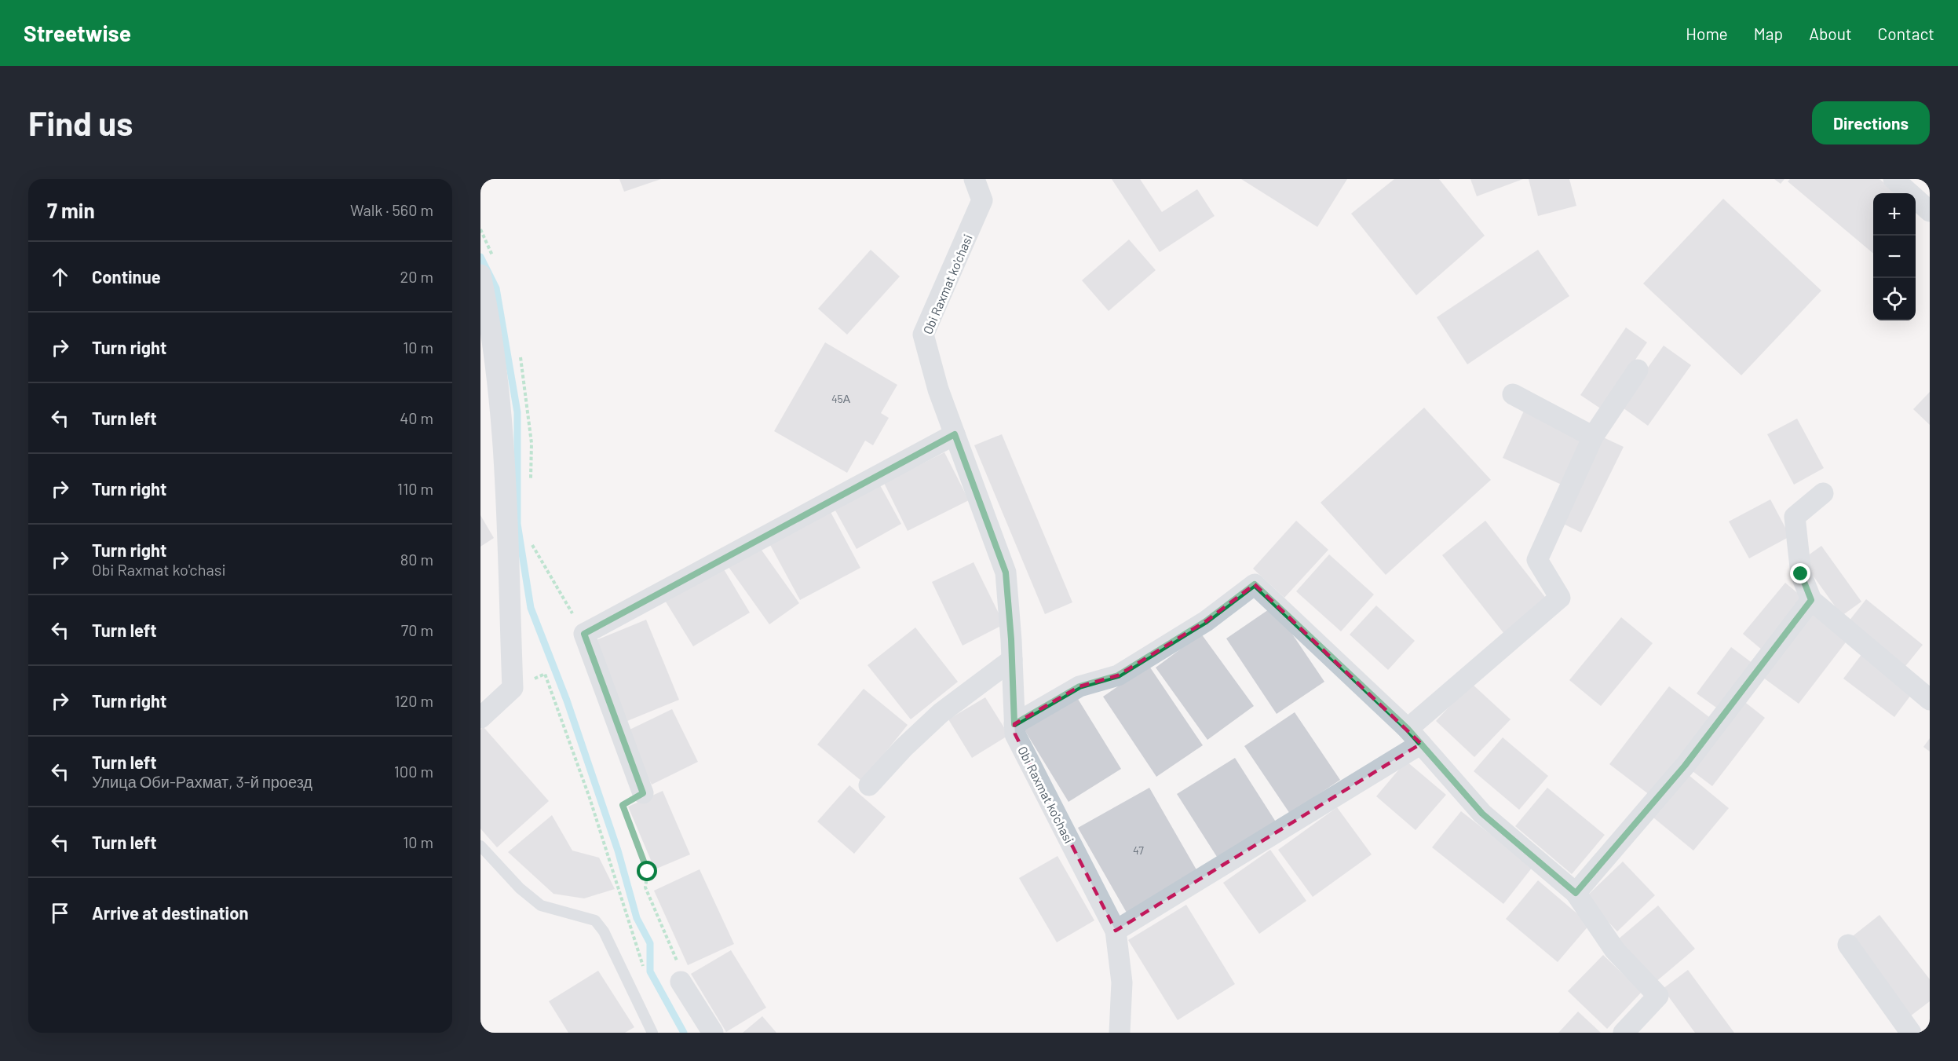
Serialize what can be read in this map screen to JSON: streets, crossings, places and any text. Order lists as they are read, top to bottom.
{
  "streets": {
    "street": ["Obi Raxmat ko'chasi"]
  },
  "house_numbers": ["45А", "47"],
  "page": {
    "header": "Streetwise",
    "nav": [
      "Home",
      "Map",
      "About",
      "Contact"
    ],
    "buttons": "Directions",
    "title": "Find us",
    "heading": ["7 min", "Walk · 560 m"],
    "map_buttons": ["+", "−"],
    "list": [
      ["Continue", "20 m"],
      ["Turn right", "10 m"],
      ["Turn left", "40 m"],
      ["Turn right", "110 m"],
      ["Turn right", "Obi Raxmat ko'chasi", "80 m"],
      ["Turn left", "70 m"],
      ["Turn right", "120 m"],
      ["Turn left", "Улица Оби-Рахмат, 3-й проезд", "100 m"],
      ["Turn left", "10 m"],
      "Arrive at destination"
    ]
  }
}
